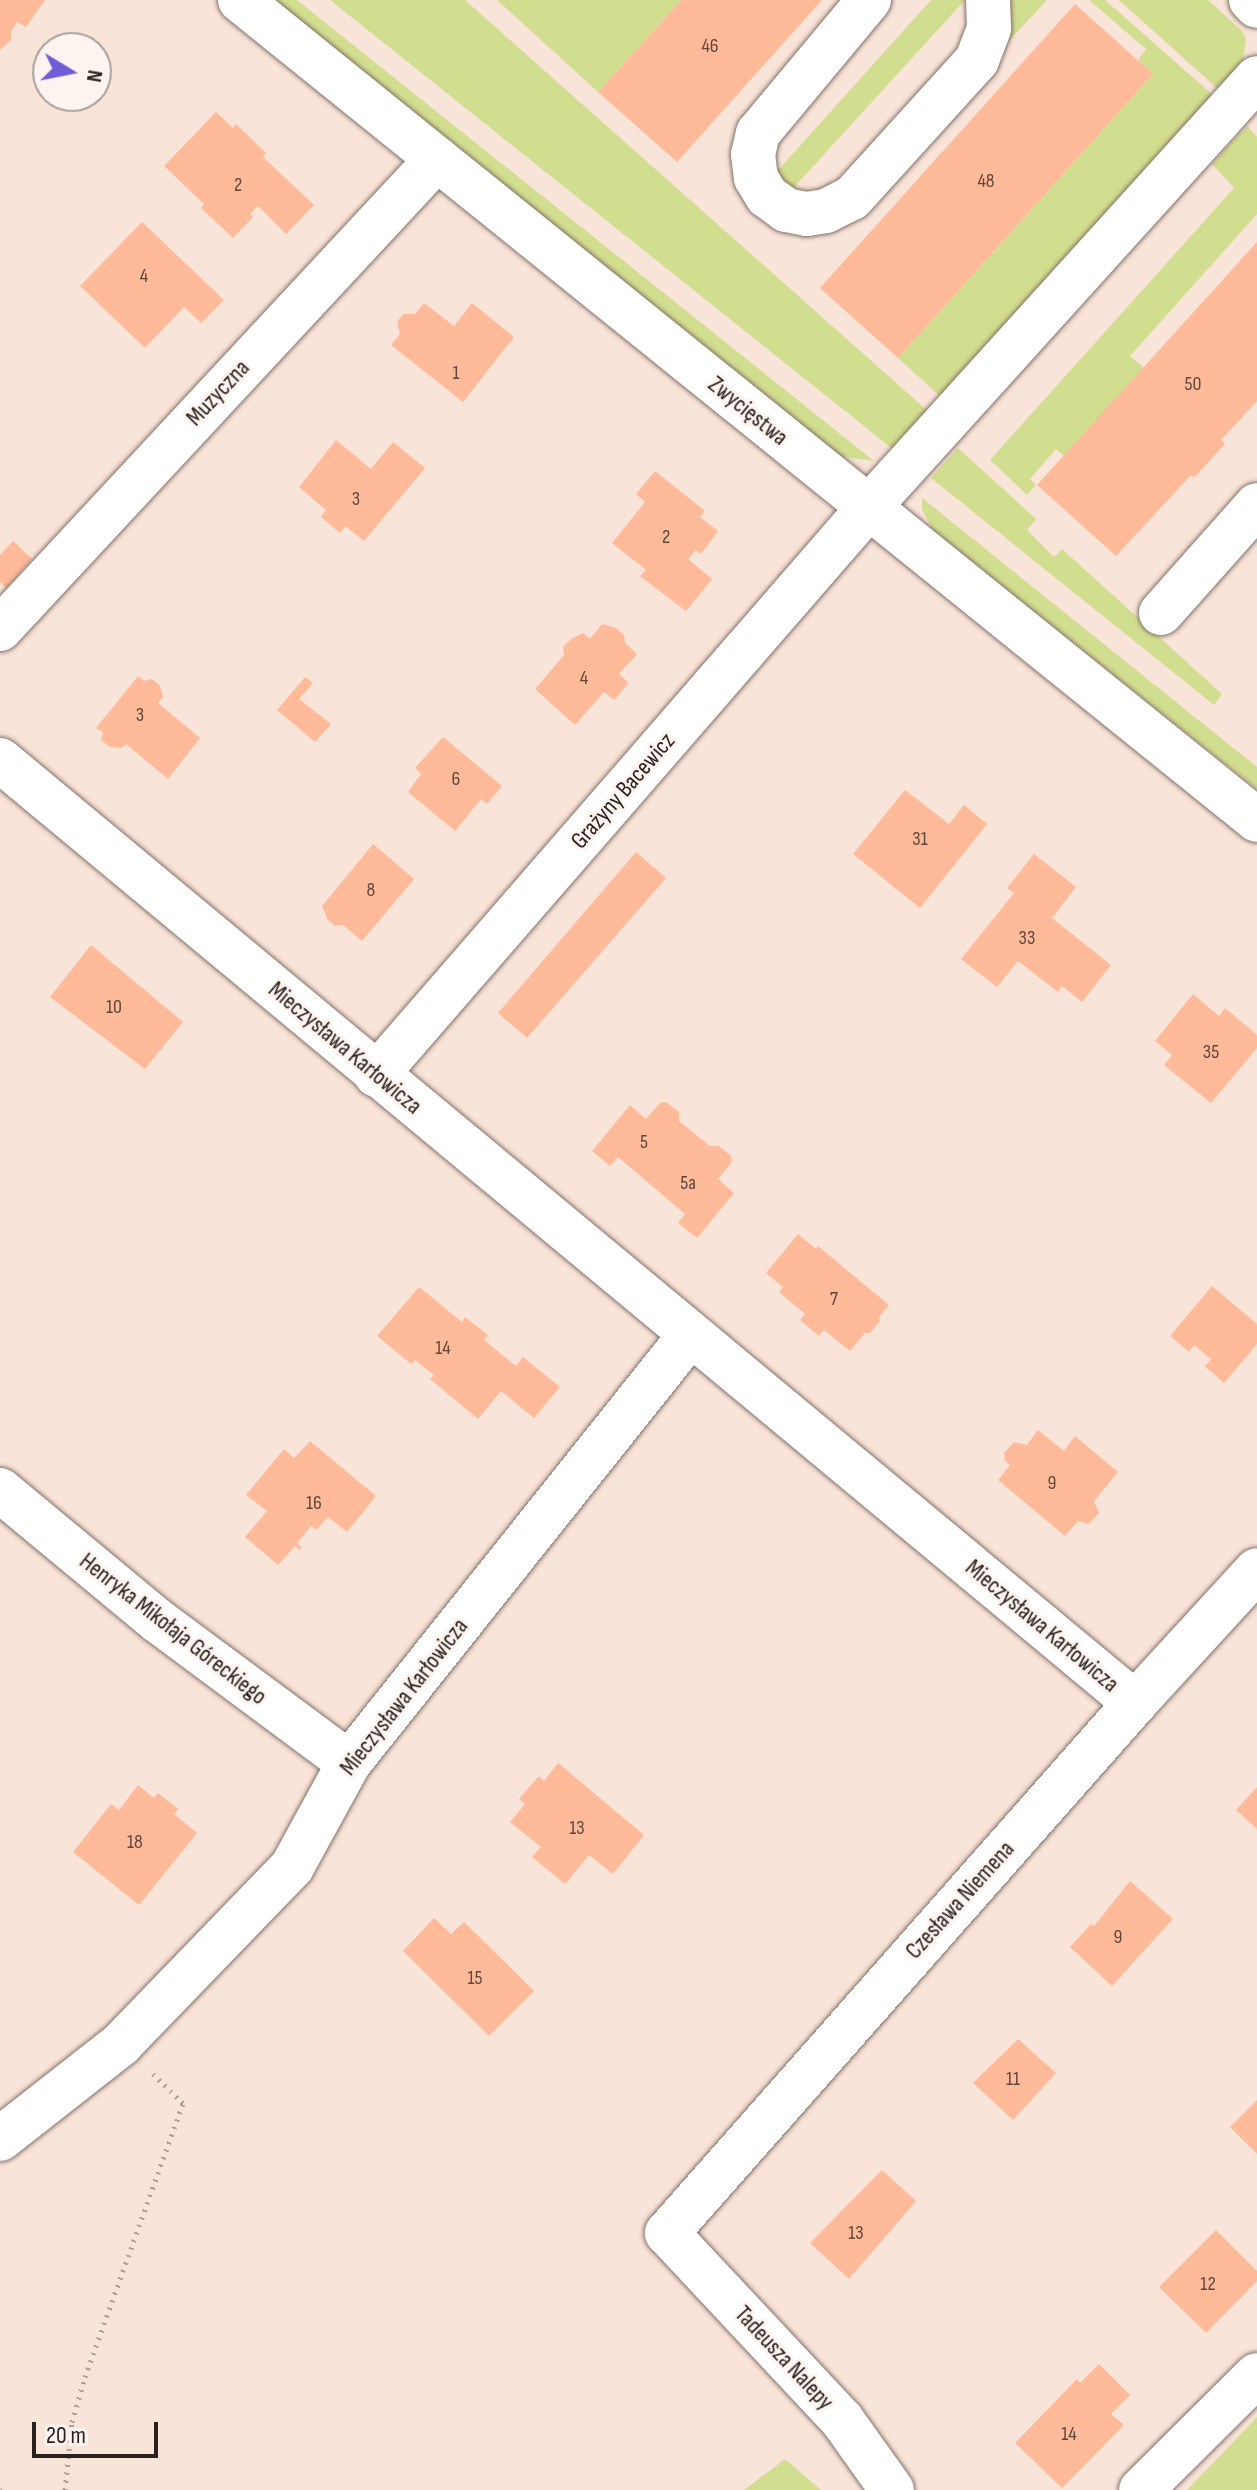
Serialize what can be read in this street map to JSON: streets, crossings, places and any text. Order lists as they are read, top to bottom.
{
  "streets": {
    "street": [
      "Muzyczna",
      "Zwycięstwa",
      "Grażyny Bacewicz",
      "Mieczysława Karłowicza",
      "Henryka Mikołaja Góreckiego",
      "Czesława Niemena",
      "Tadeusza Nalepy"
    ]
  },
  "crossings": [
    ["Muzyczna", "Zwycięstwa"],
    ["Zwycięstwa", "Grażyny Bacewicz"],
    ["Grażyny Bacewicz", "Mieczysława Karłowicza"],
    ["Mieczysława Karłowicza", "Henryka Mikołaja Góreckiego"],
    ["Mieczysława Karłowicza", "Czesława Niemena"],
    ["Czesława Niemena", "Tadeusza Nalepy"]
  ],
  "house_numbers": [
    "46",
    "48",
    "2",
    "4",
    "1",
    "50",
    "3",
    "2",
    "4",
    "3",
    "6",
    "31",
    "8",
    "33",
    "10",
    "35",
    "5",
    "5a",
    "7",
    "14",
    "9",
    "16",
    "13",
    "18",
    "9",
    "15",
    "11",
    "13",
    "12",
    "14"
  ],
  "scale_bar": "20 m",
  "north": "right"
}
